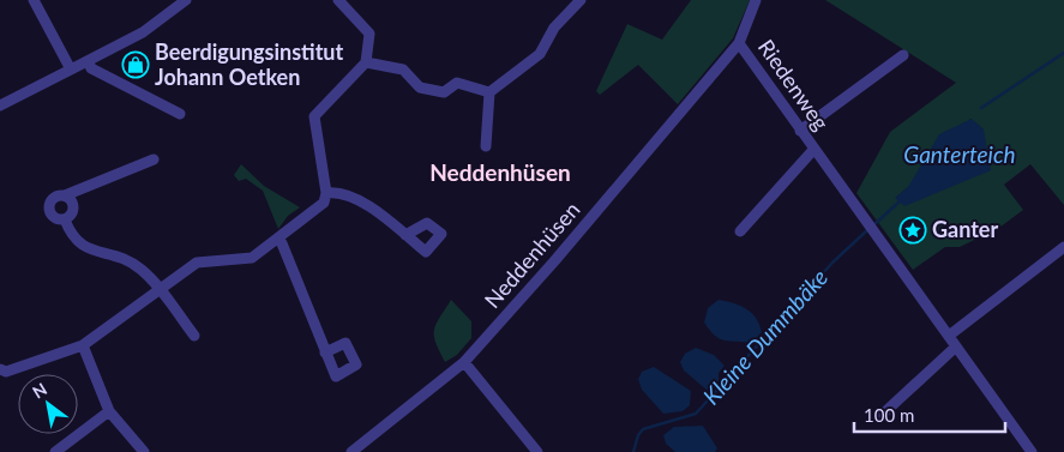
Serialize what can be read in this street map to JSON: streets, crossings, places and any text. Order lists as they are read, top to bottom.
{
  "streets": {
    "street": ["Riedenweg", "Neddenhüsen"]
  },
  "crossings": [
    ["Riedenweg", "Neddenhüsen"]
  ],
  "districts": ["Neddenhüsen"],
  "water": ["Ganterteich", "Kleine Dummbäke"],
  "places": {
    "shop": ["Beerdigungsinstitut Johann Oetken"],
    "place": ["Ganter"]
  },
  "scale_bar": "100 m",
  "north": "top left"
}
